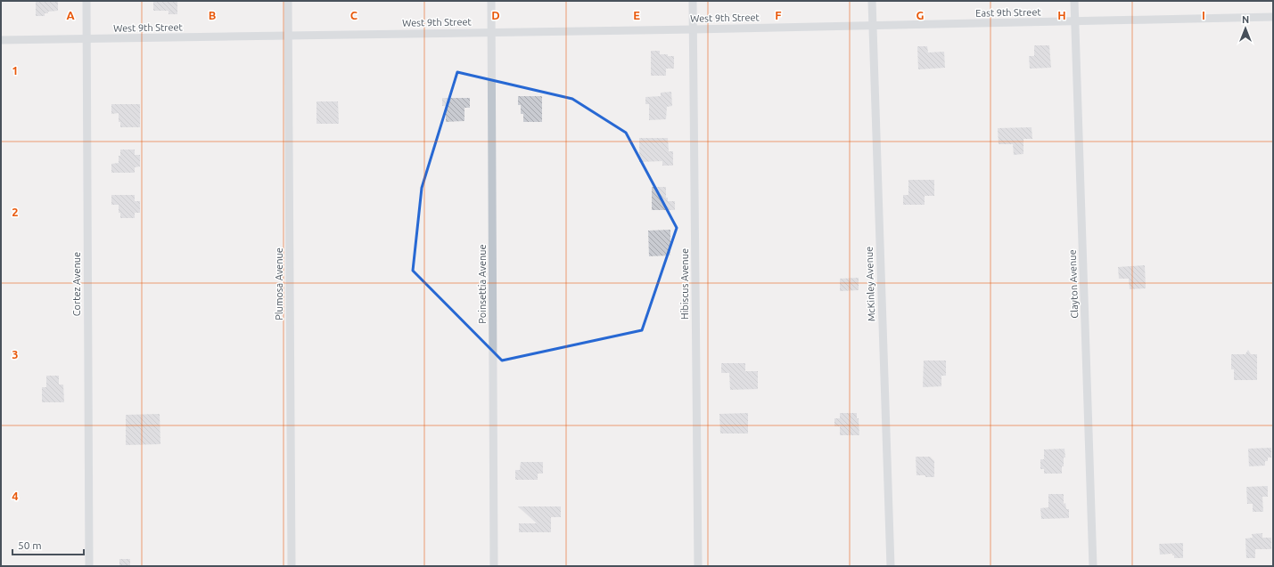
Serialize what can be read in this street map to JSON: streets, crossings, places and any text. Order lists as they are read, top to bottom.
{
  "streets": {
    "street": [
      "East 9th Street",
      "West 9th Street",
      "Cortez Avenue",
      "Plumosa Avenue",
      "Poinsettia Avenue",
      "Hibiscus Avenue",
      "McKinley Avenue",
      "Clayton Avenue"
    ]
  },
  "crossings": [
    ["East 9th Street", "West 9th Street"],
    ["East 9th Street", "McKinley Avenue"],
    ["East 9th Street", "Clayton Avenue"],
    ["West 9th Street", "Cortez Avenue"],
    ["West 9th Street", "Plumosa Avenue"],
    ["West 9th Street", "Poinsettia Avenue"],
    ["West 9th Street", "Hibiscus Avenue"],
    ["West 9th Street", "McKinley Avenue"]
  ],
  "scale_bar": "50 m",
  "north": "top",
  "grid": {
    "columns": [
      "A",
      "B",
      "C",
      "D",
      "E",
      "F",
      "G",
      "H",
      "I"
    ],
    "rows": [
      "1",
      "2",
      "3",
      "4"
    ]
  }
}
